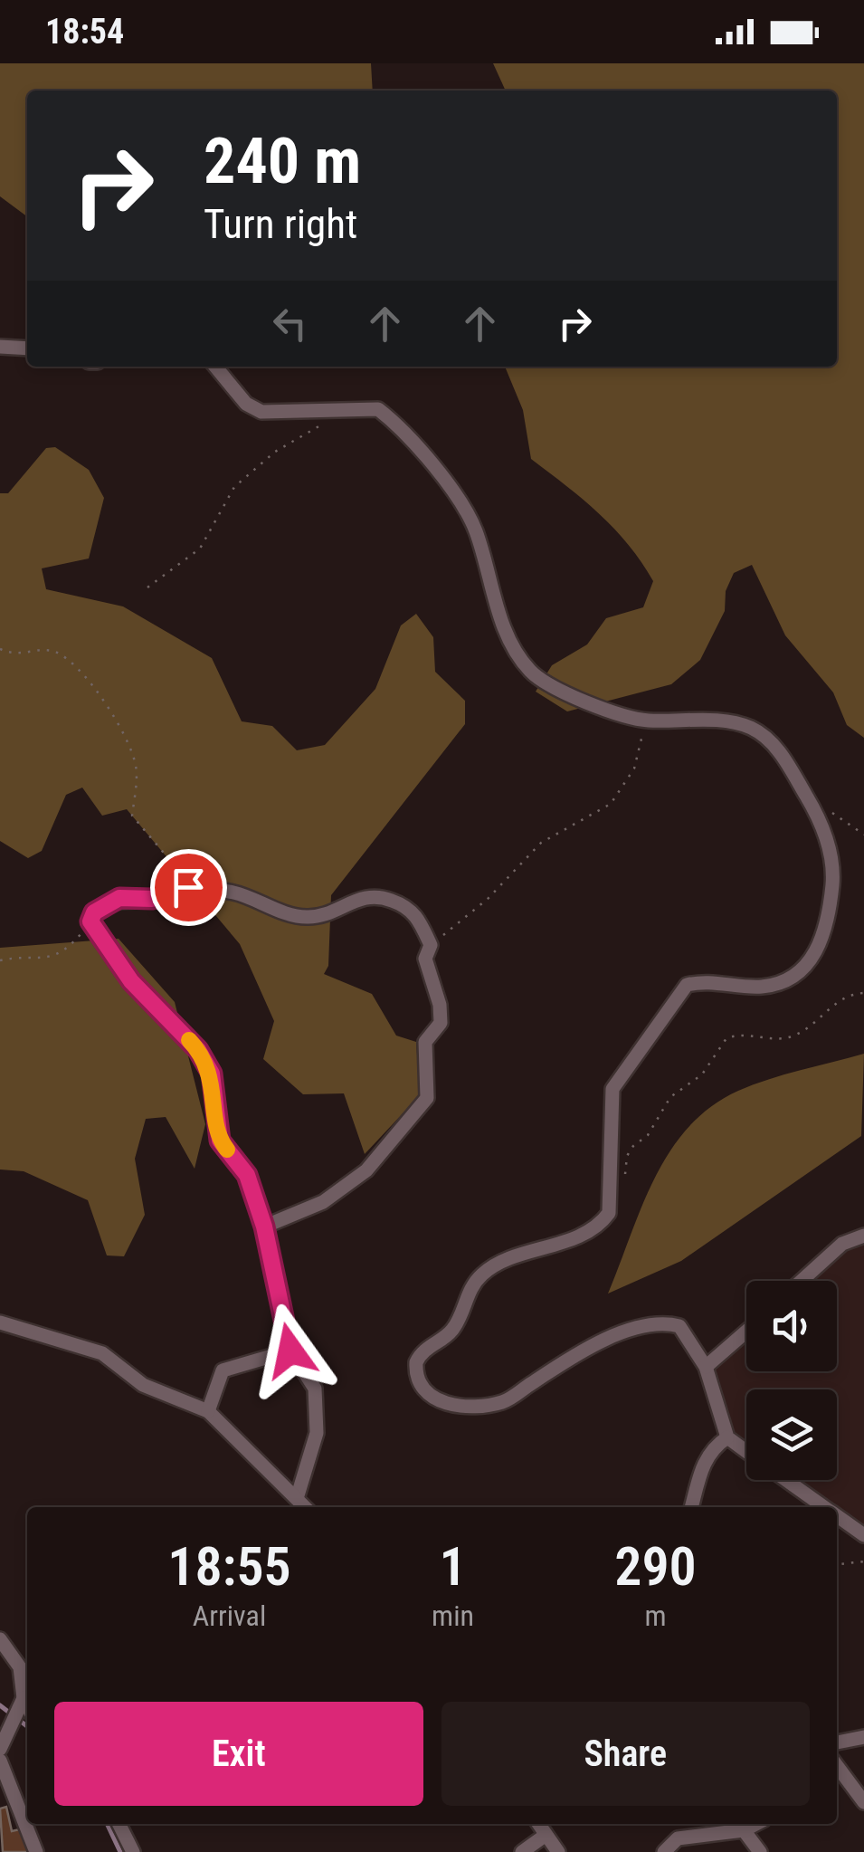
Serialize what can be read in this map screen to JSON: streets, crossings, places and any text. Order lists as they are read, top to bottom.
{
  "page": {
    "status": "18:54",
    "turn": ["240 m", "Turn right"],
    "eta": [
      "18:55",
      "Arrival",
      "1",
      "min",
      "290",
      "m"
    ],
    "buttons": ["Exit", "Share"]
  }
}
